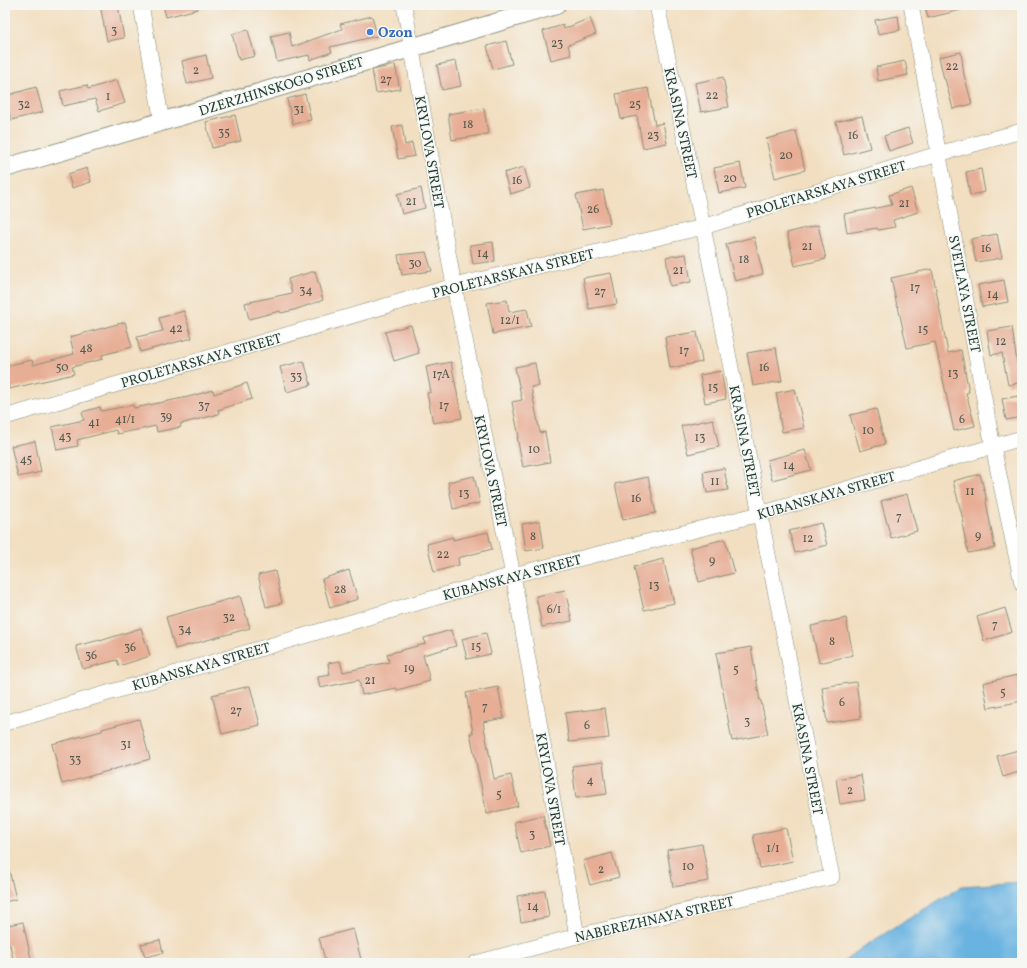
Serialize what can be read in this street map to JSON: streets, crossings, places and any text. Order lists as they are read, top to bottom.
{
  "streets": {
    "street": [
      "DZERZHINSKOGO STREET",
      "KRASINA STREET",
      "KRYLOVA STREET",
      "PROLETARSKAYA STREET",
      "SVETLAYA STREET",
      "KUBANSKAYA STREET",
      "NABEREZHNAYA STREET"
    ]
  },
  "crossings": [
    ["DZERZHINSKOGO STREET", "KRYLOVA STREET"],
    ["KRASINA STREET", "PROLETARSKAYA STREET"],
    ["KRASINA STREET", "KUBANSKAYA STREET"],
    ["KRASINA STREET", "NABEREZHNAYA STREET"],
    ["KRYLOVA STREET", "PROLETARSKAYA STREET"],
    ["KRYLOVA STREET", "KUBANSKAYA STREET"],
    ["KRYLOVA STREET", "NABEREZHNAYA STREET"],
    ["PROLETARSKAYA STREET", "SVETLAYA STREET"],
    ["SVETLAYA STREET", "KUBANSKAYA STREET"]
  ],
  "places": ["Ozon"],
  "house_numbers": [
    "3",
    "23",
    "22",
    "2",
    "27",
    "22",
    "1",
    "32",
    "25",
    "31",
    "18",
    "35",
    "23",
    "16",
    "20",
    "20",
    "16",
    "21",
    "21",
    "26",
    "21",
    "16",
    "14",
    "18",
    "30",
    "21",
    "17",
    "34",
    "27",
    "14",
    "12/1",
    "42",
    "15",
    "12",
    "48",
    "17",
    "50",
    "16",
    "13",
    "17А",
    "33",
    "15",
    "37",
    "17",
    "39",
    "41/1",
    "6",
    "41",
    "10",
    "43",
    "13",
    "10",
    "45",
    "14",
    "11",
    "11",
    "13",
    "16",
    "7",
    "9",
    "8",
    "12",
    "22",
    "9",
    "13",
    "28",
    "6/1",
    "32",
    "7",
    "34",
    "8",
    "15",
    "36",
    "36",
    "19",
    "5",
    "21",
    "5",
    "6",
    "7",
    "27",
    "3",
    "6",
    "31",
    "33",
    "4",
    "2",
    "5",
    "3",
    "1/1",
    "10",
    "2",
    "14"
  ]
}
